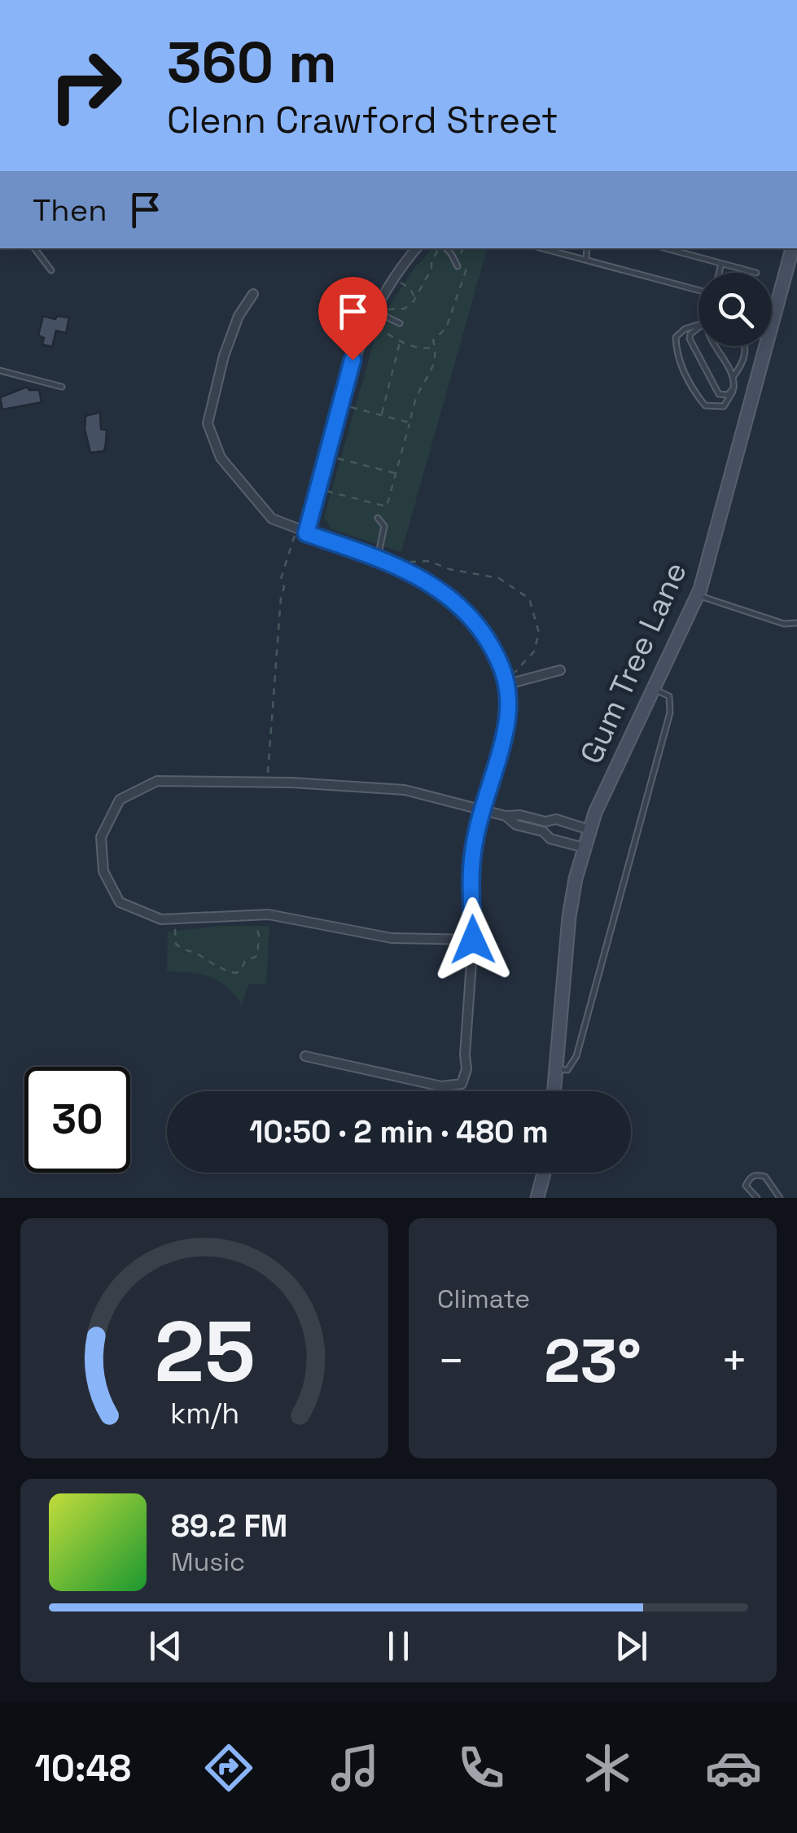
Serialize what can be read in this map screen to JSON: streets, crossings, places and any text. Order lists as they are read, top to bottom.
{
  "streets": {
    "street": ["Gum Tree Lane"]
  },
  "page": {
    "turn": ["360 m", "Clenn Crawford Street"],
    "then": "Then",
    "limit": "30",
    "trip": "10:50 · 2 min · 480 m",
    "tile": "Climate",
    "heat": ["−", "23°", "+"],
    "song": ["89.2 FM", "Music"],
    "tabs": "10:48",
    "gauge": ["25", "km/h"]
  }
}
